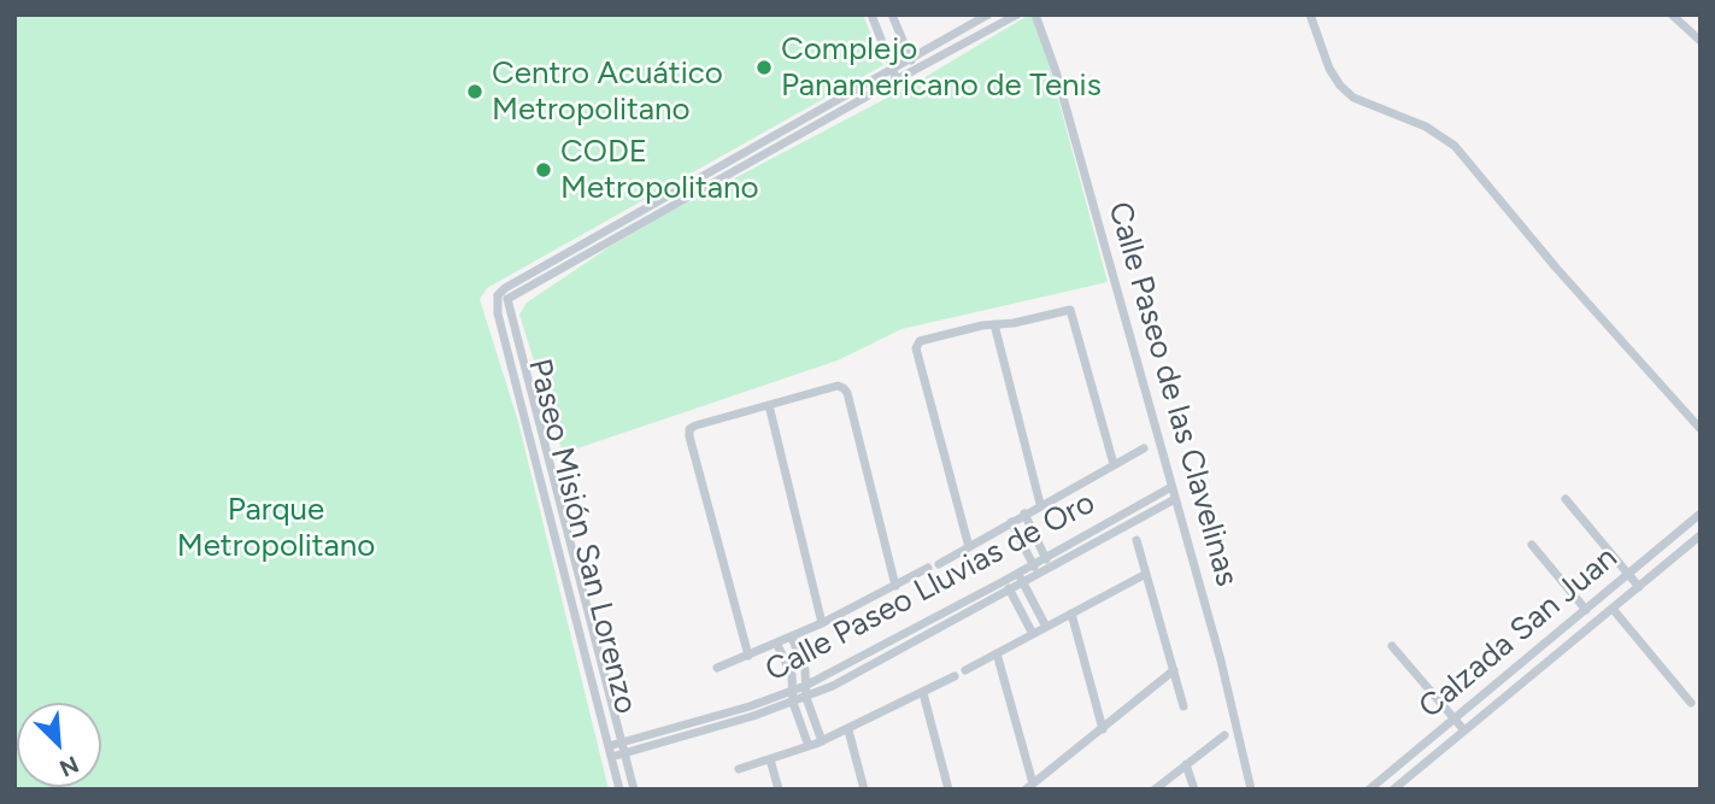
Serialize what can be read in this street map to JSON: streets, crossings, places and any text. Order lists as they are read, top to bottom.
{
  "streets": {
    "street": [
      "Calle Paseo de las Clavelinas",
      "Paseo Misión San Lorenzo",
      "Calle Paseo Lluvias de Oro",
      "Calzada San Juan"
    ]
  },
  "crossings": [
    ["Calle Paseo de las Clavelinas", "Calle Paseo Lluvias de Oro"],
    ["Paseo Misión San Lorenzo", "Calle Paseo Lluvias de Oro"]
  ],
  "parks": ["Parque Metropolitano"],
  "places": ["Complejo Panamericano de Tenis", "Centro Acuático Metropolitano", "CODE Metropolitano"],
  "north": "bottom right"
}
